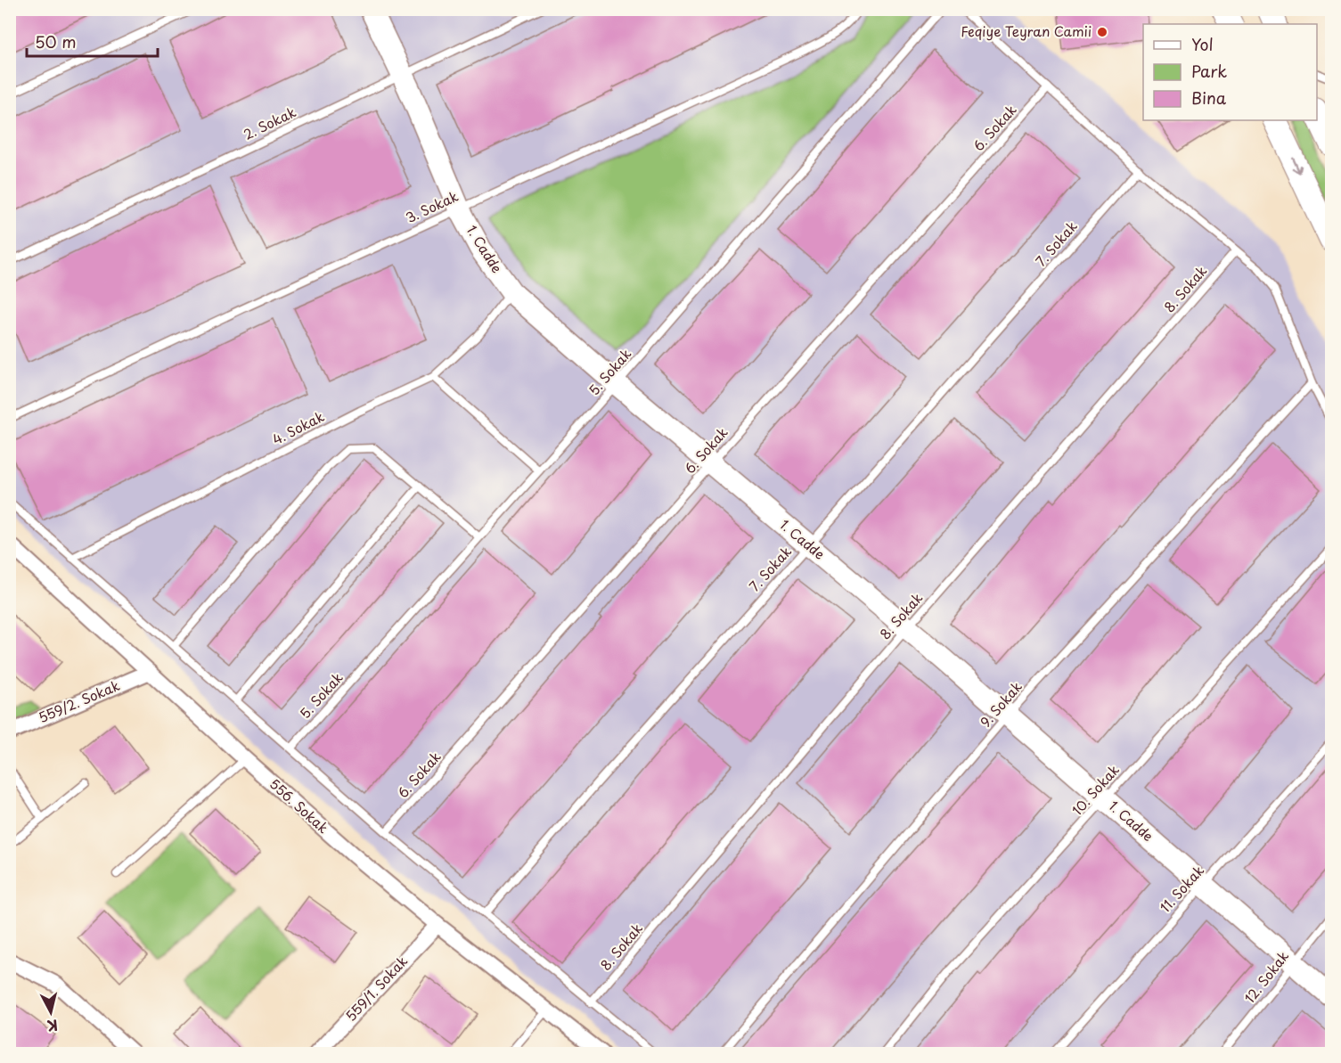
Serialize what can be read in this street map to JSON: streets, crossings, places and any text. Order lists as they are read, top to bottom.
{
  "streets": {
    "street": [
      "1. Cadde",
      "559/2. Sokak",
      "556. Sokak",
      "559/1. Sokak"
    ],
    "lane": [
      "2. Sokak",
      "6. Sokak",
      "3. Sokak",
      "7. Sokak",
      "8. Sokak",
      "5. Sokak",
      "4. Sokak",
      "9. Sokak",
      "10. Sokak",
      "11. Sokak",
      "12. Sokak"
    ]
  },
  "crossings": [
    ["2. Sokak", "1. Cadde"],
    ["6. Sokak", "1. Cadde"],
    ["3. Sokak", "1. Cadde"],
    ["7. Sokak", "1. Cadde"],
    ["1. Cadde", "8. Sokak"],
    ["1. Cadde", "5. Sokak"],
    ["1. Cadde", "4. Sokak"],
    ["1. Cadde", "9. Sokak"],
    ["1. Cadde", "10. Sokak"],
    ["1. Cadde", "11. Sokak"],
    ["1. Cadde", "12. Sokak"],
    ["559/2. Sokak", "556. Sokak"],
    ["556. Sokak", "559/1. Sokak"]
  ],
  "places": ["Feqiye Teyran Camii"],
  "legend": ["Yol", "Park", "Bina"],
  "scale_bar": "50 m",
  "north": "bottom"
}
